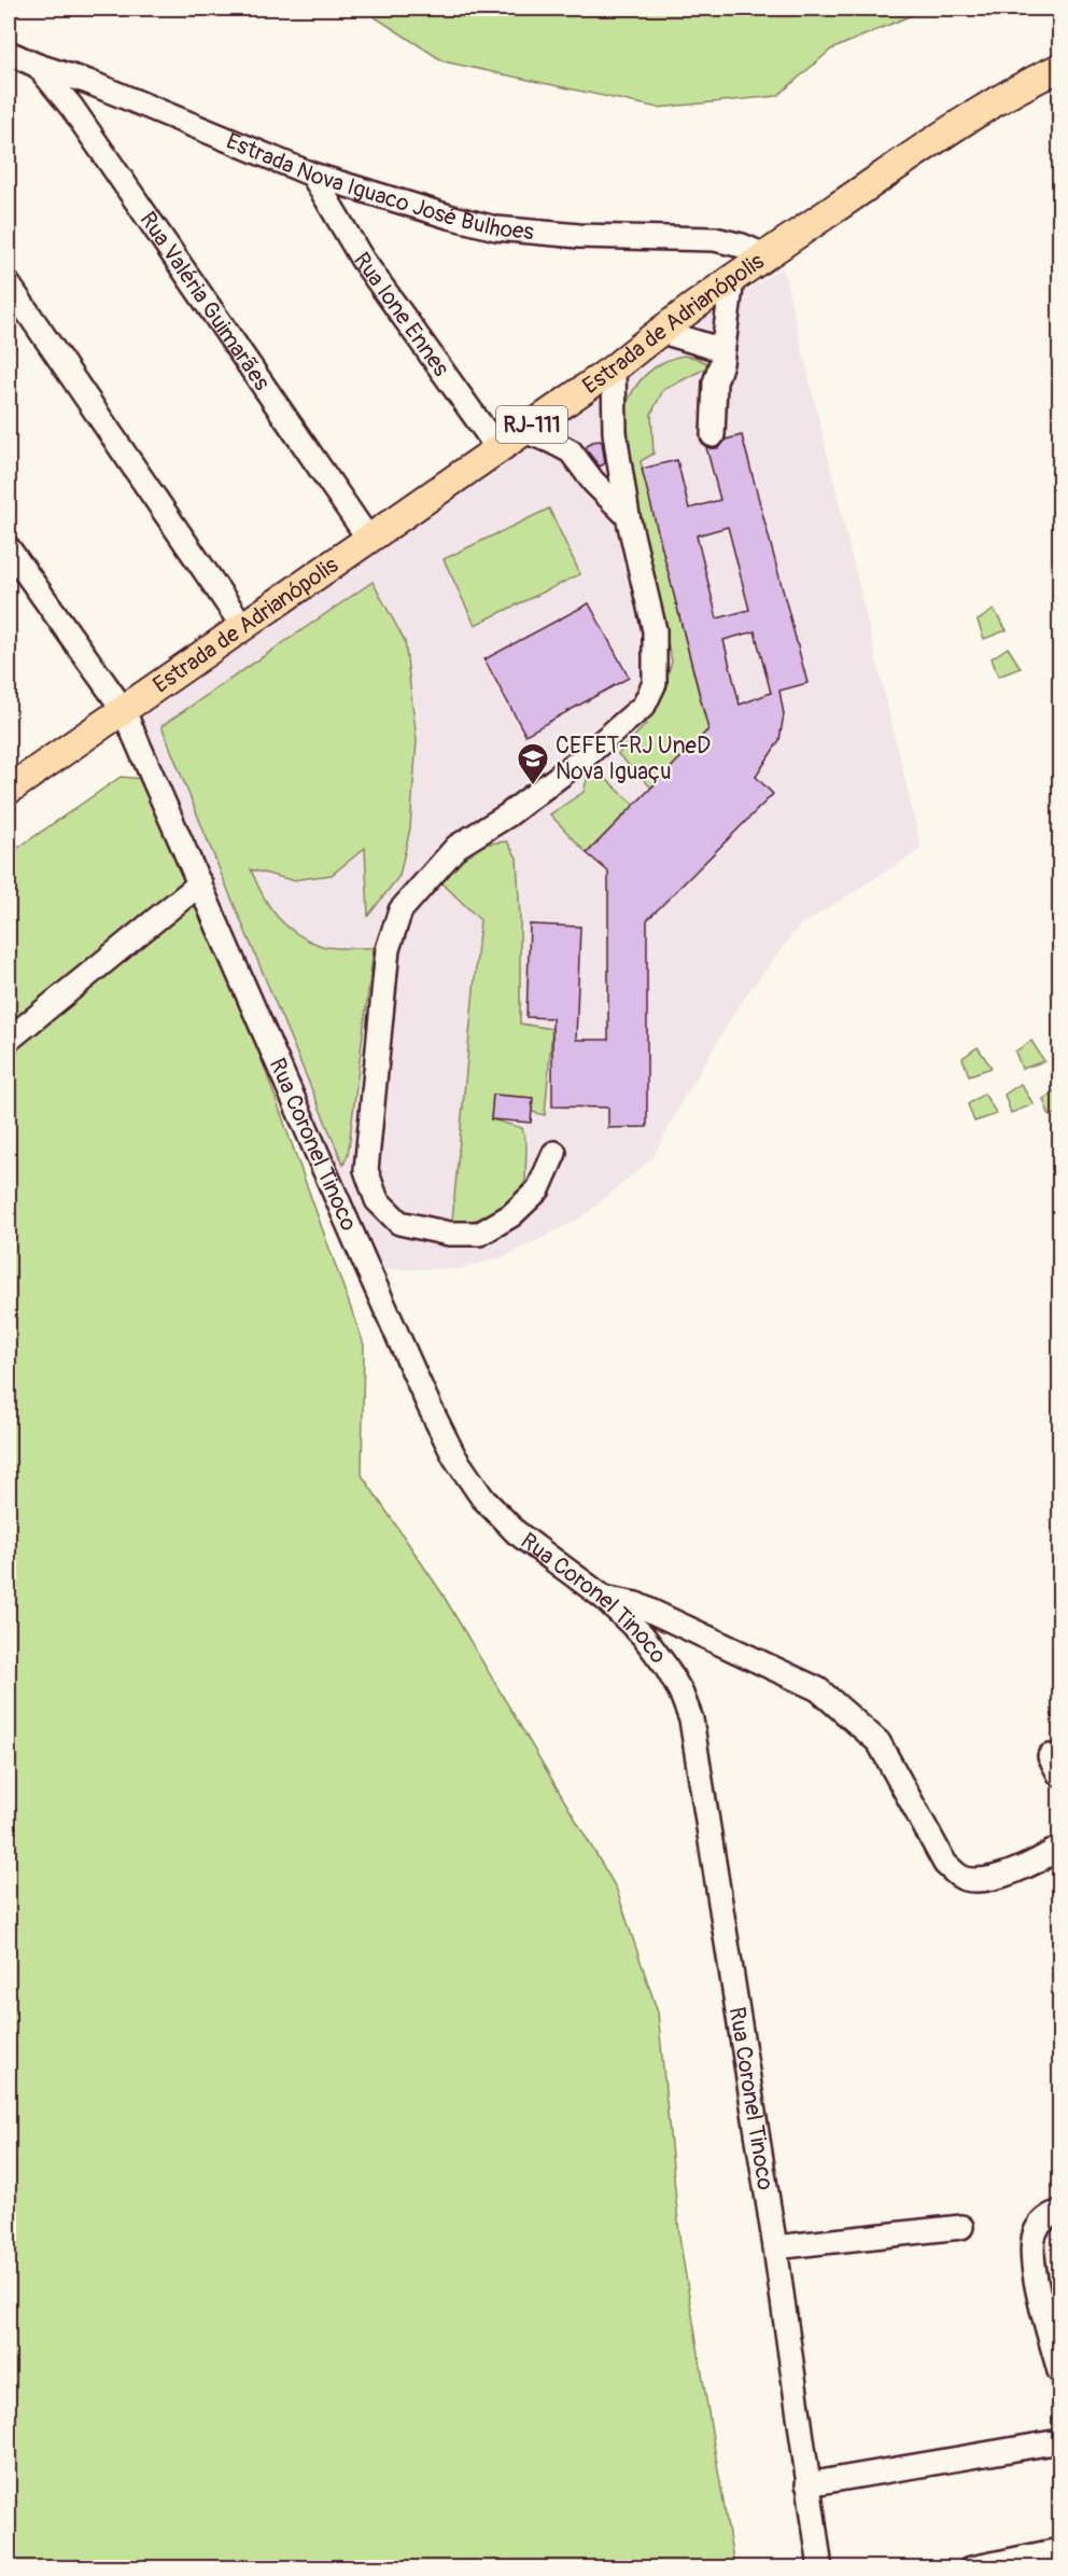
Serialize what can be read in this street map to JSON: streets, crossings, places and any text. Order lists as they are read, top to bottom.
{
  "streets": {
    "main road": ["Estrada de Adrianópolis", "RJ-111"],
    "street": [
      "Estrada Nova Iguaco José Bulhoes",
      "Rua Valéria Guimarães",
      "Rua Ione Ennes",
      "Rua Coronel Tinoco"
    ]
  },
  "crossings": [
    ["Estrada Nova Iguaco José Bulhoes", "Rua Valéria Guimarães"],
    ["Estrada Nova Iguaco José Bulhoes", "Rua Ione Ennes"],
    ["Estrada Nova Iguaco José Bulhoes", "Estrada de Adrianópolis"],
    ["Rua Valéria Guimarães", "Estrada de Adrianópolis"],
    ["Rua Ione Ennes", "Estrada de Adrianópolis"],
    ["Estrada de Adrianópolis", "Rua Coronel Tinoco"]
  ],
  "places": {
    "school or university": ["CEFET-RJ UneD Nova Iguaçu"]
  }
}
